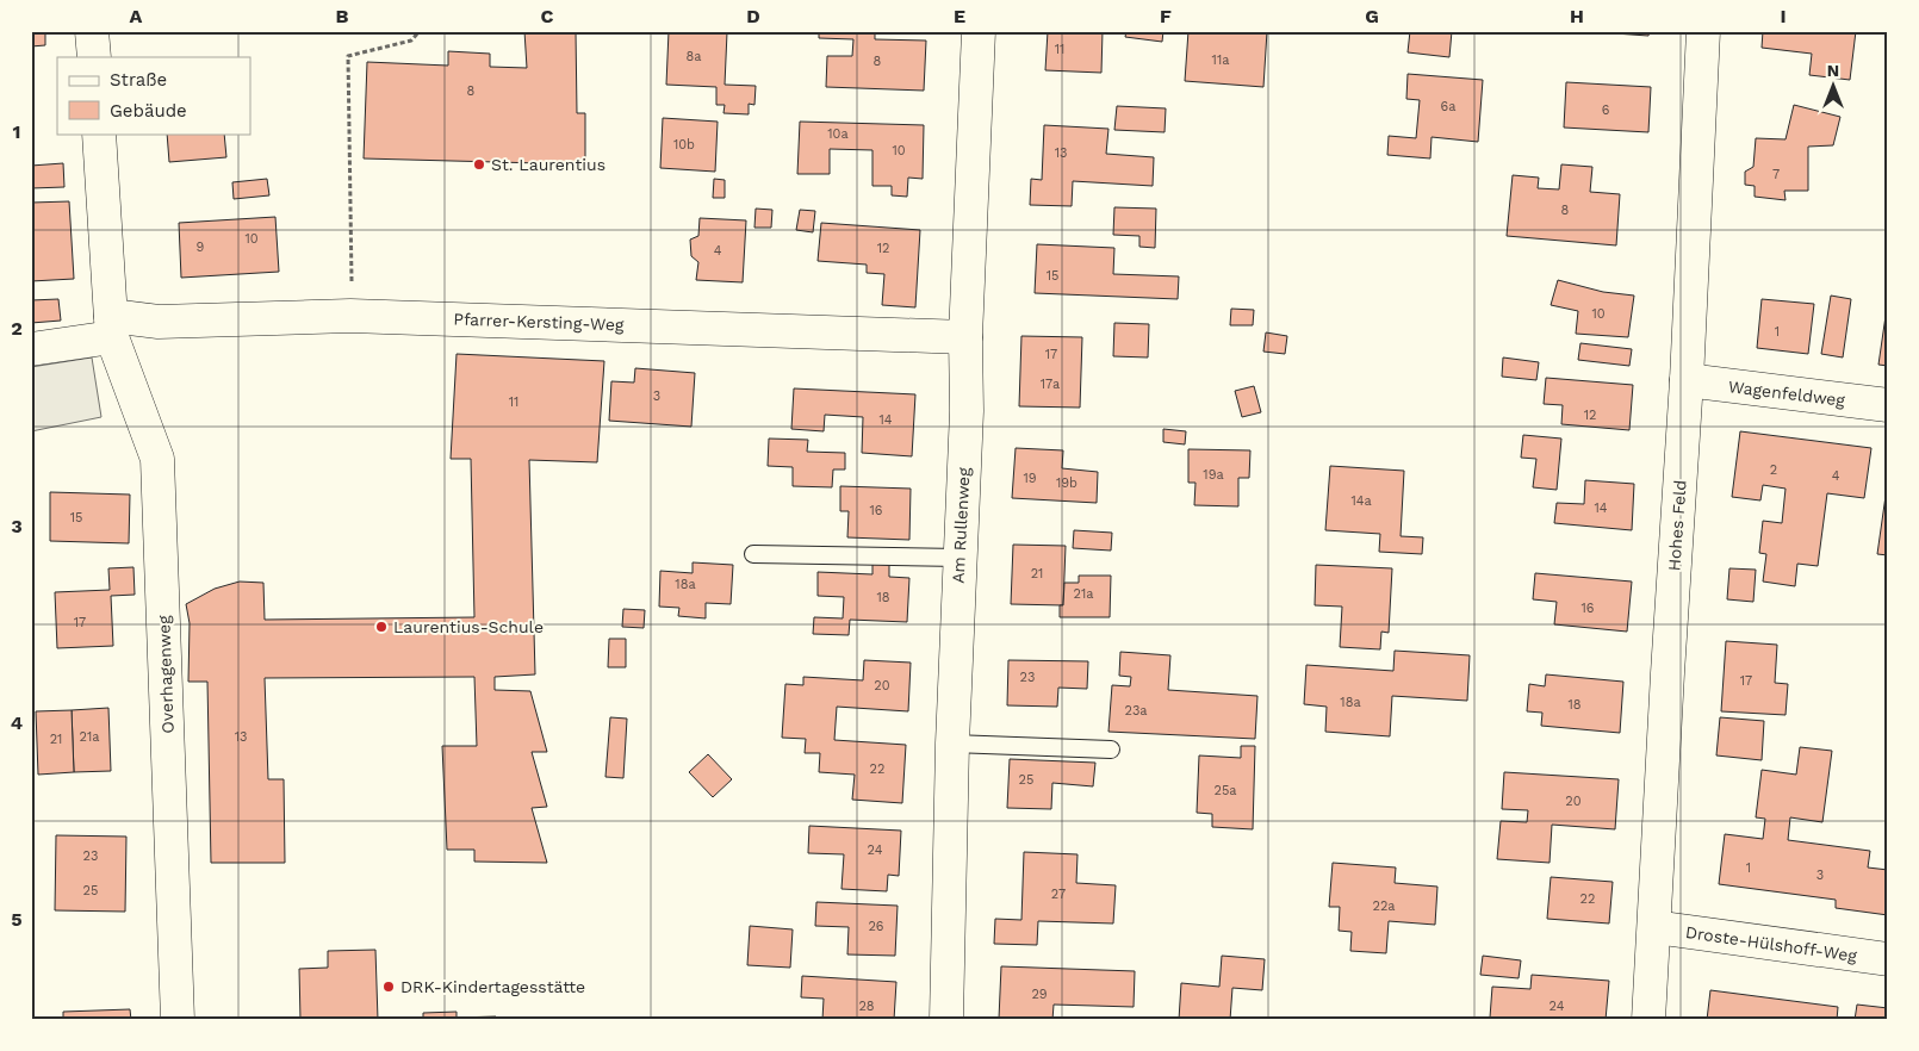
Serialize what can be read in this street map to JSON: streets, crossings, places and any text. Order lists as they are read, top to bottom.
{
  "streets": {
    "street": [
      "Pfarrer-Kersting-Weg",
      "Wagenfeldweg",
      "Am Rullenweg",
      "Hohes Feld",
      "Overhagenweg",
      "Droste-Hülshoff-Weg"
    ]
  },
  "crossings": [
    ["Pfarrer-Kersting-Weg", "Am Rullenweg"],
    ["Pfarrer-Kersting-Weg", "Overhagenweg"],
    ["Wagenfeldweg", "Hohes Feld"],
    ["Hohes Feld", "Droste-Hülshoff-Weg"]
  ],
  "places": ["St. Laurentius", "Laurentius-Schule", "DRK-Kindertagesstätte"],
  "house_numbers": [
    "11",
    "8a",
    "11a",
    "8",
    "8",
    "6a",
    "6",
    "10a",
    "10b",
    "10",
    "13",
    "7",
    "8",
    "10",
    "9",
    "12",
    "4",
    "15",
    "10",
    "1",
    "17",
    "17a",
    "3",
    "11",
    "12",
    "14",
    "2",
    "19a",
    "4",
    "19",
    "19b",
    "14a",
    "14",
    "16",
    "15",
    "21",
    "18a",
    "21a",
    "18",
    "16",
    "17",
    "23",
    "17",
    "20",
    "18a",
    "18",
    "23a",
    "21a",
    "13",
    "21",
    "22",
    "25",
    "25a",
    "20",
    "24",
    "23",
    "1",
    "3",
    "25",
    "27",
    "22",
    "22a",
    "26",
    "29",
    "28",
    "24"
  ],
  "legend": ["Straße", "Gebäude"],
  "north": "top",
  "grid": {
    "columns": [
      "A",
      "B",
      "C",
      "D",
      "E",
      "F",
      "G",
      "H",
      "I"
    ],
    "rows": [
      "1",
      "2",
      "3",
      "4",
      "5"
    ]
  }
}
